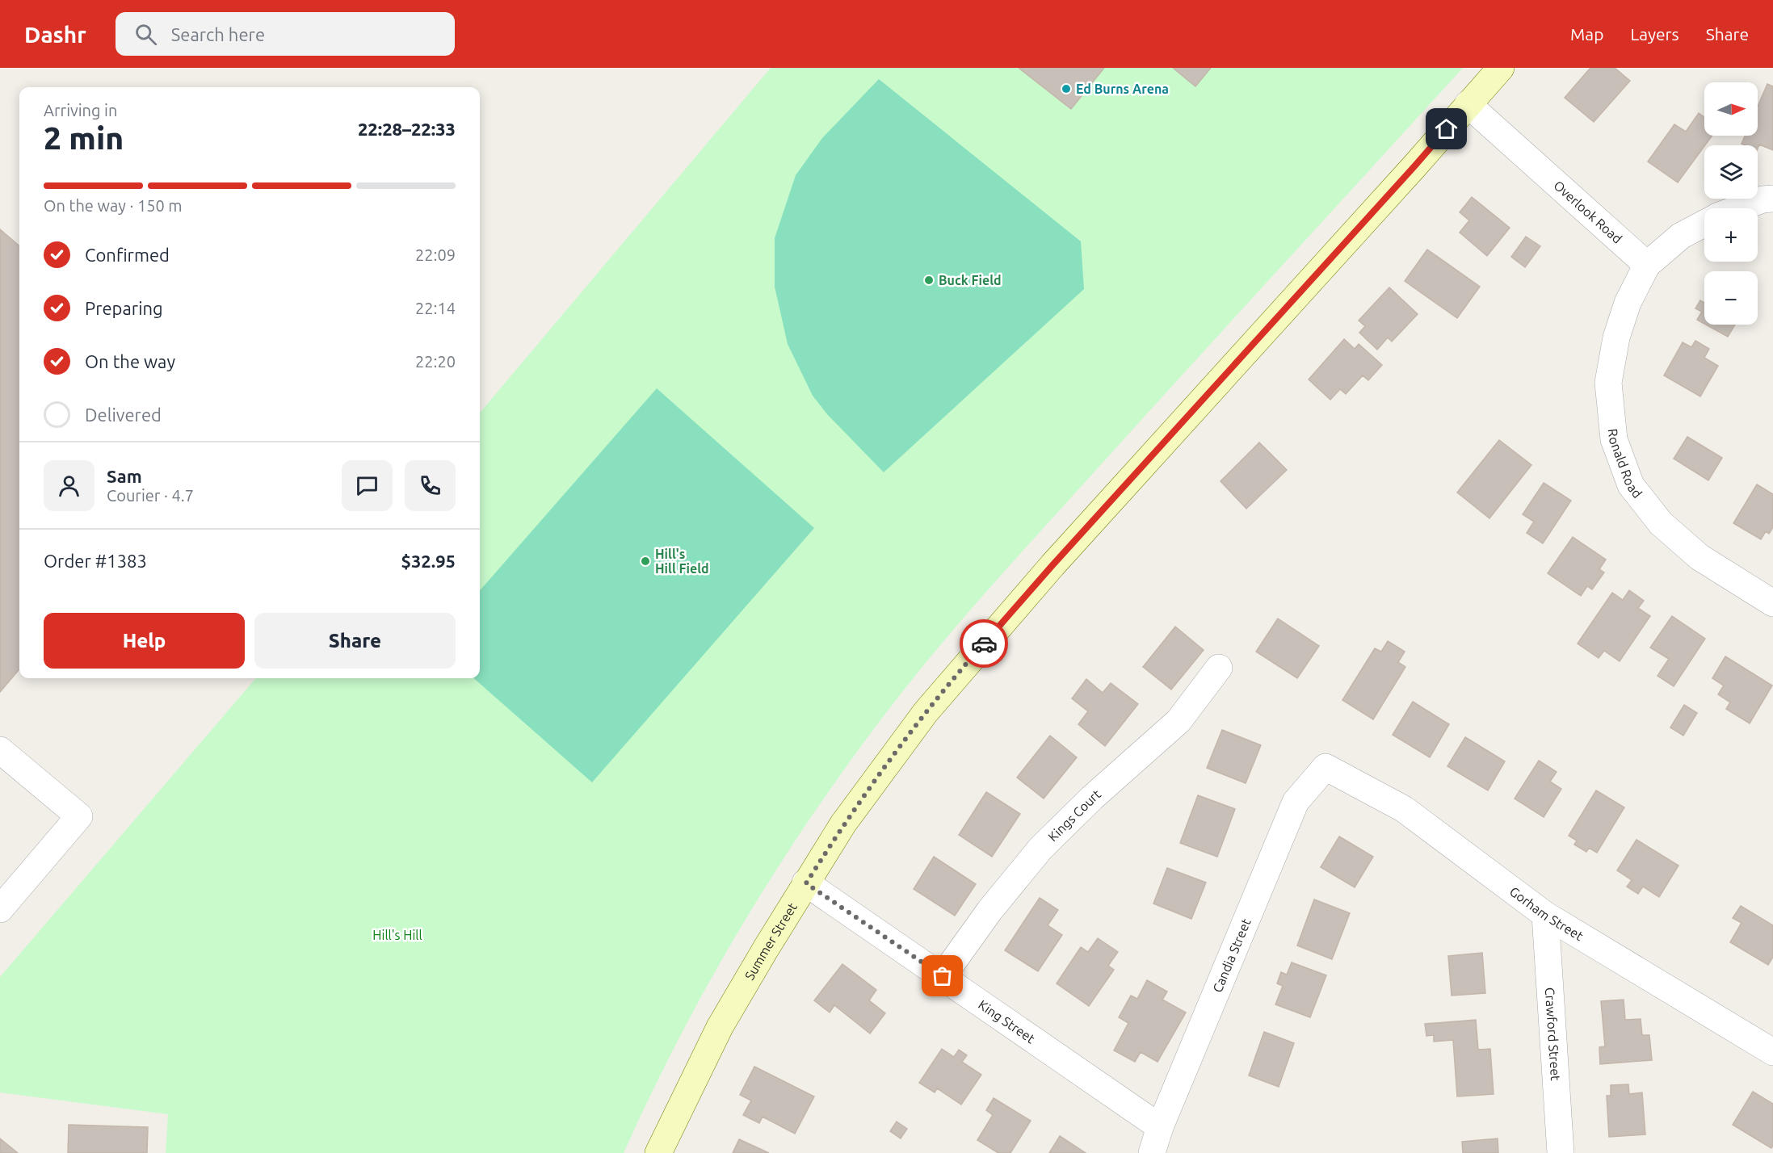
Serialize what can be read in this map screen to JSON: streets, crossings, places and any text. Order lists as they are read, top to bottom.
{
  "streets": {
    "main road": ["Summer Street"],
    "street": [
      "Overlook Road",
      "Ronald Road",
      "Kings Court",
      "Gorham Street",
      "Candia Street",
      "King Street",
      "Crawford Street"
    ]
  },
  "crossings": [
    ["Overlook Road", "Ronald Road"],
    ["Overlook Road", "Summer Street"],
    ["Kings Court", "King Street"],
    ["Gorham Street", "Candia Street"],
    ["Gorham Street", "Crawford Street"],
    ["Summer Street", "King Street"],
    ["Candia Street", "King Street"]
  ],
  "parks": ["Hill's Hill"],
  "places": ["Ed Burns Arena", "Buck Field", "Hill's Hill Field"],
  "north": "right",
  "page": {
    "header": "Dashr",
    "search": "Search here",
    "nav": ["Map", "Layers", "Share"],
    "map_buttons": ["+", "−"],
    "heading": ["2 min", "Arriving in", "22:28–22:33"],
    "panel": [
      "Sam",
      "Courier · 4.7",
      "Order #1383",
      "$32.95"
    ],
    "bar": "On the way · 150 m",
    "list": [
      ["Confirmed", "22:09"],
      ["Preparing", "22:14"],
      ["On the way", "22:20"],
      "Delivered"
    ],
    "buttons": ["Help", "Share"]
  }
}
